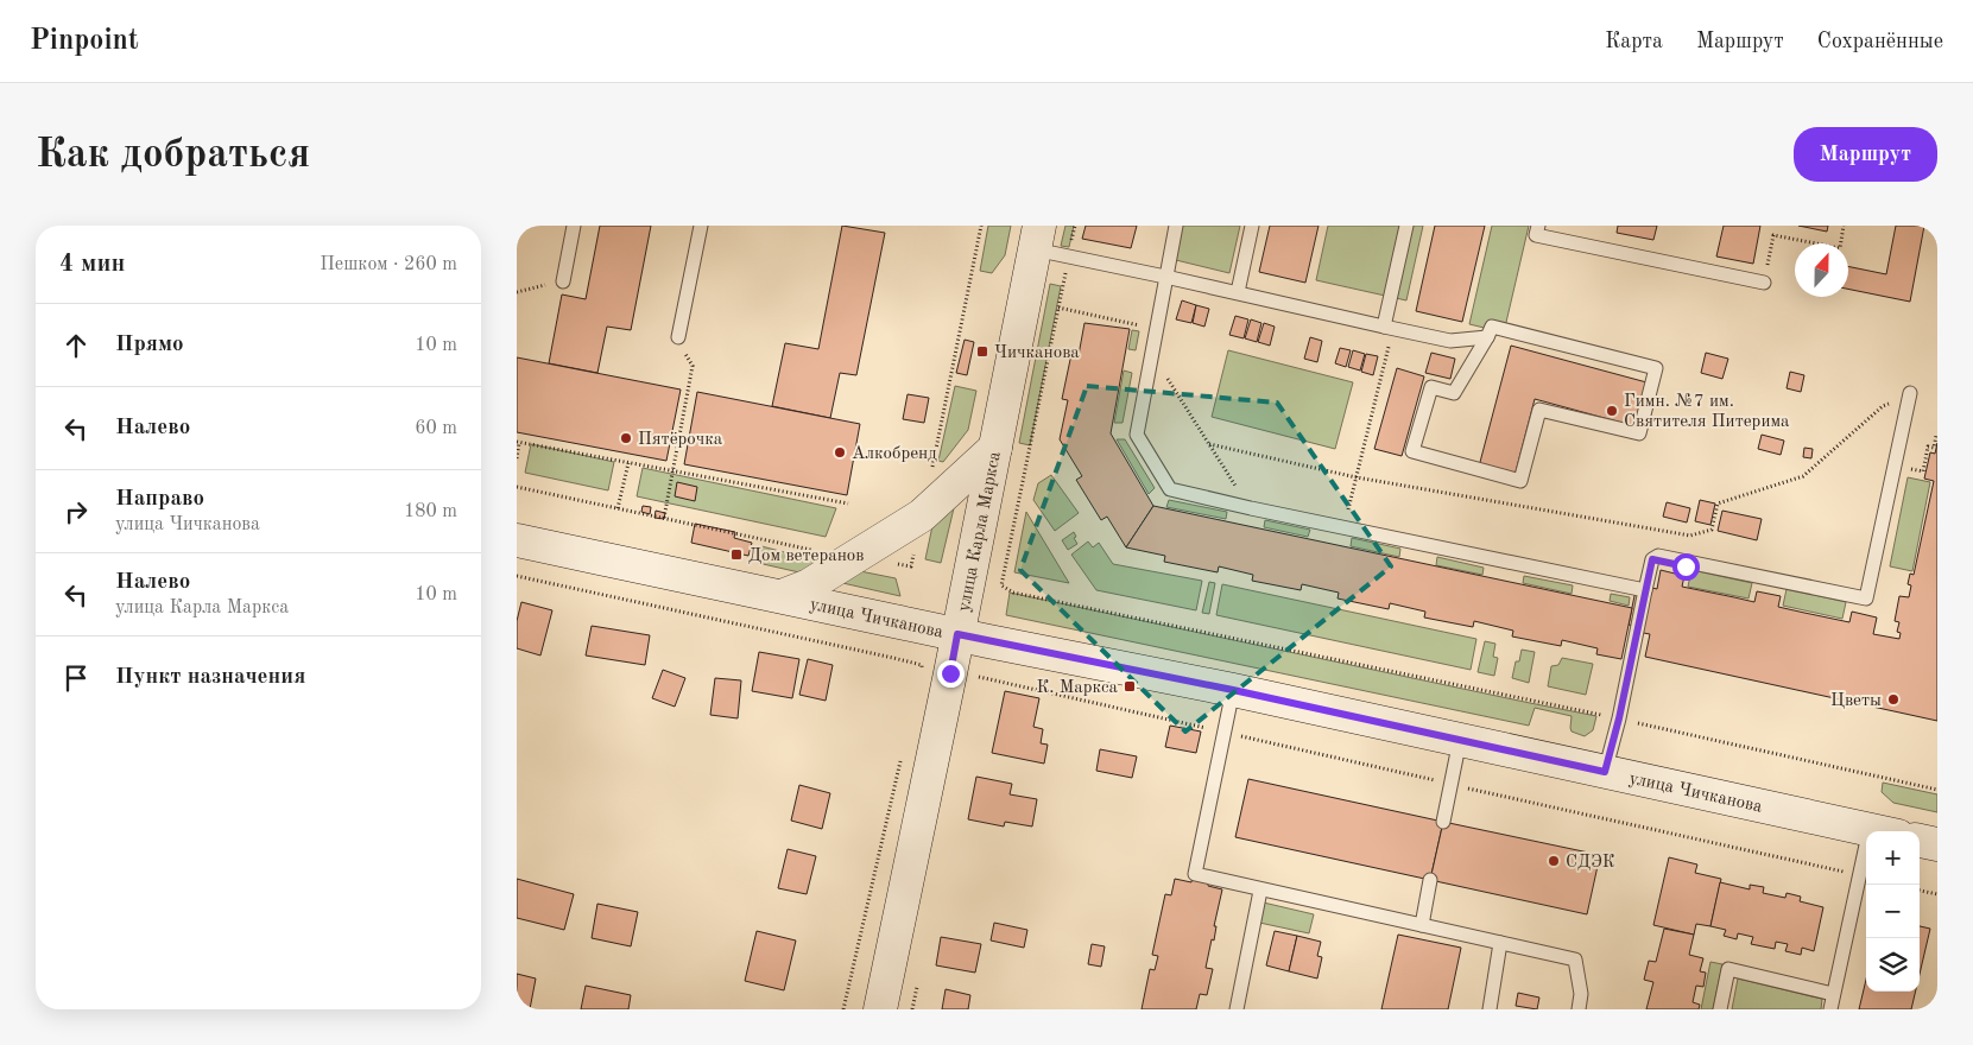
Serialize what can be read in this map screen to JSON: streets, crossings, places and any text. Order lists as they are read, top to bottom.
{
  "streets": {
    "main road": ["улица Карла Маркса", "улица Чичканова"]
  },
  "crossings": [
    ["улица Карла Маркса", "улица Чичканова"]
  ],
  "places": {
    "transit": ["Чичканова", "Дом ветеранов", "К. Маркса"],
    "other": [
      "Гимн. №7 им. Святителя Питерима",
      "Пятёрочка",
      "Алкобренд",
      "Цветы",
      "СДЭК"
    ]
  },
  "north": "top",
  "page": {
    "header": "Pinpoint",
    "nav": ["Карта", "Маршрут", "Сохранённые"],
    "buttons": "Маршрут",
    "title": "Как добраться",
    "heading": ["4 мин", "Пешком · 260 m"],
    "list": [
      ["Прямо", "10 m"],
      ["Налево", "60 m"],
      ["Направо", "улица Чичканова", "180 m"],
      ["Налево", "улица Карла Маркса", "10 m"],
      "Пункт назначения"
    ],
    "map_buttons": ["+", "−"]
  }
}
